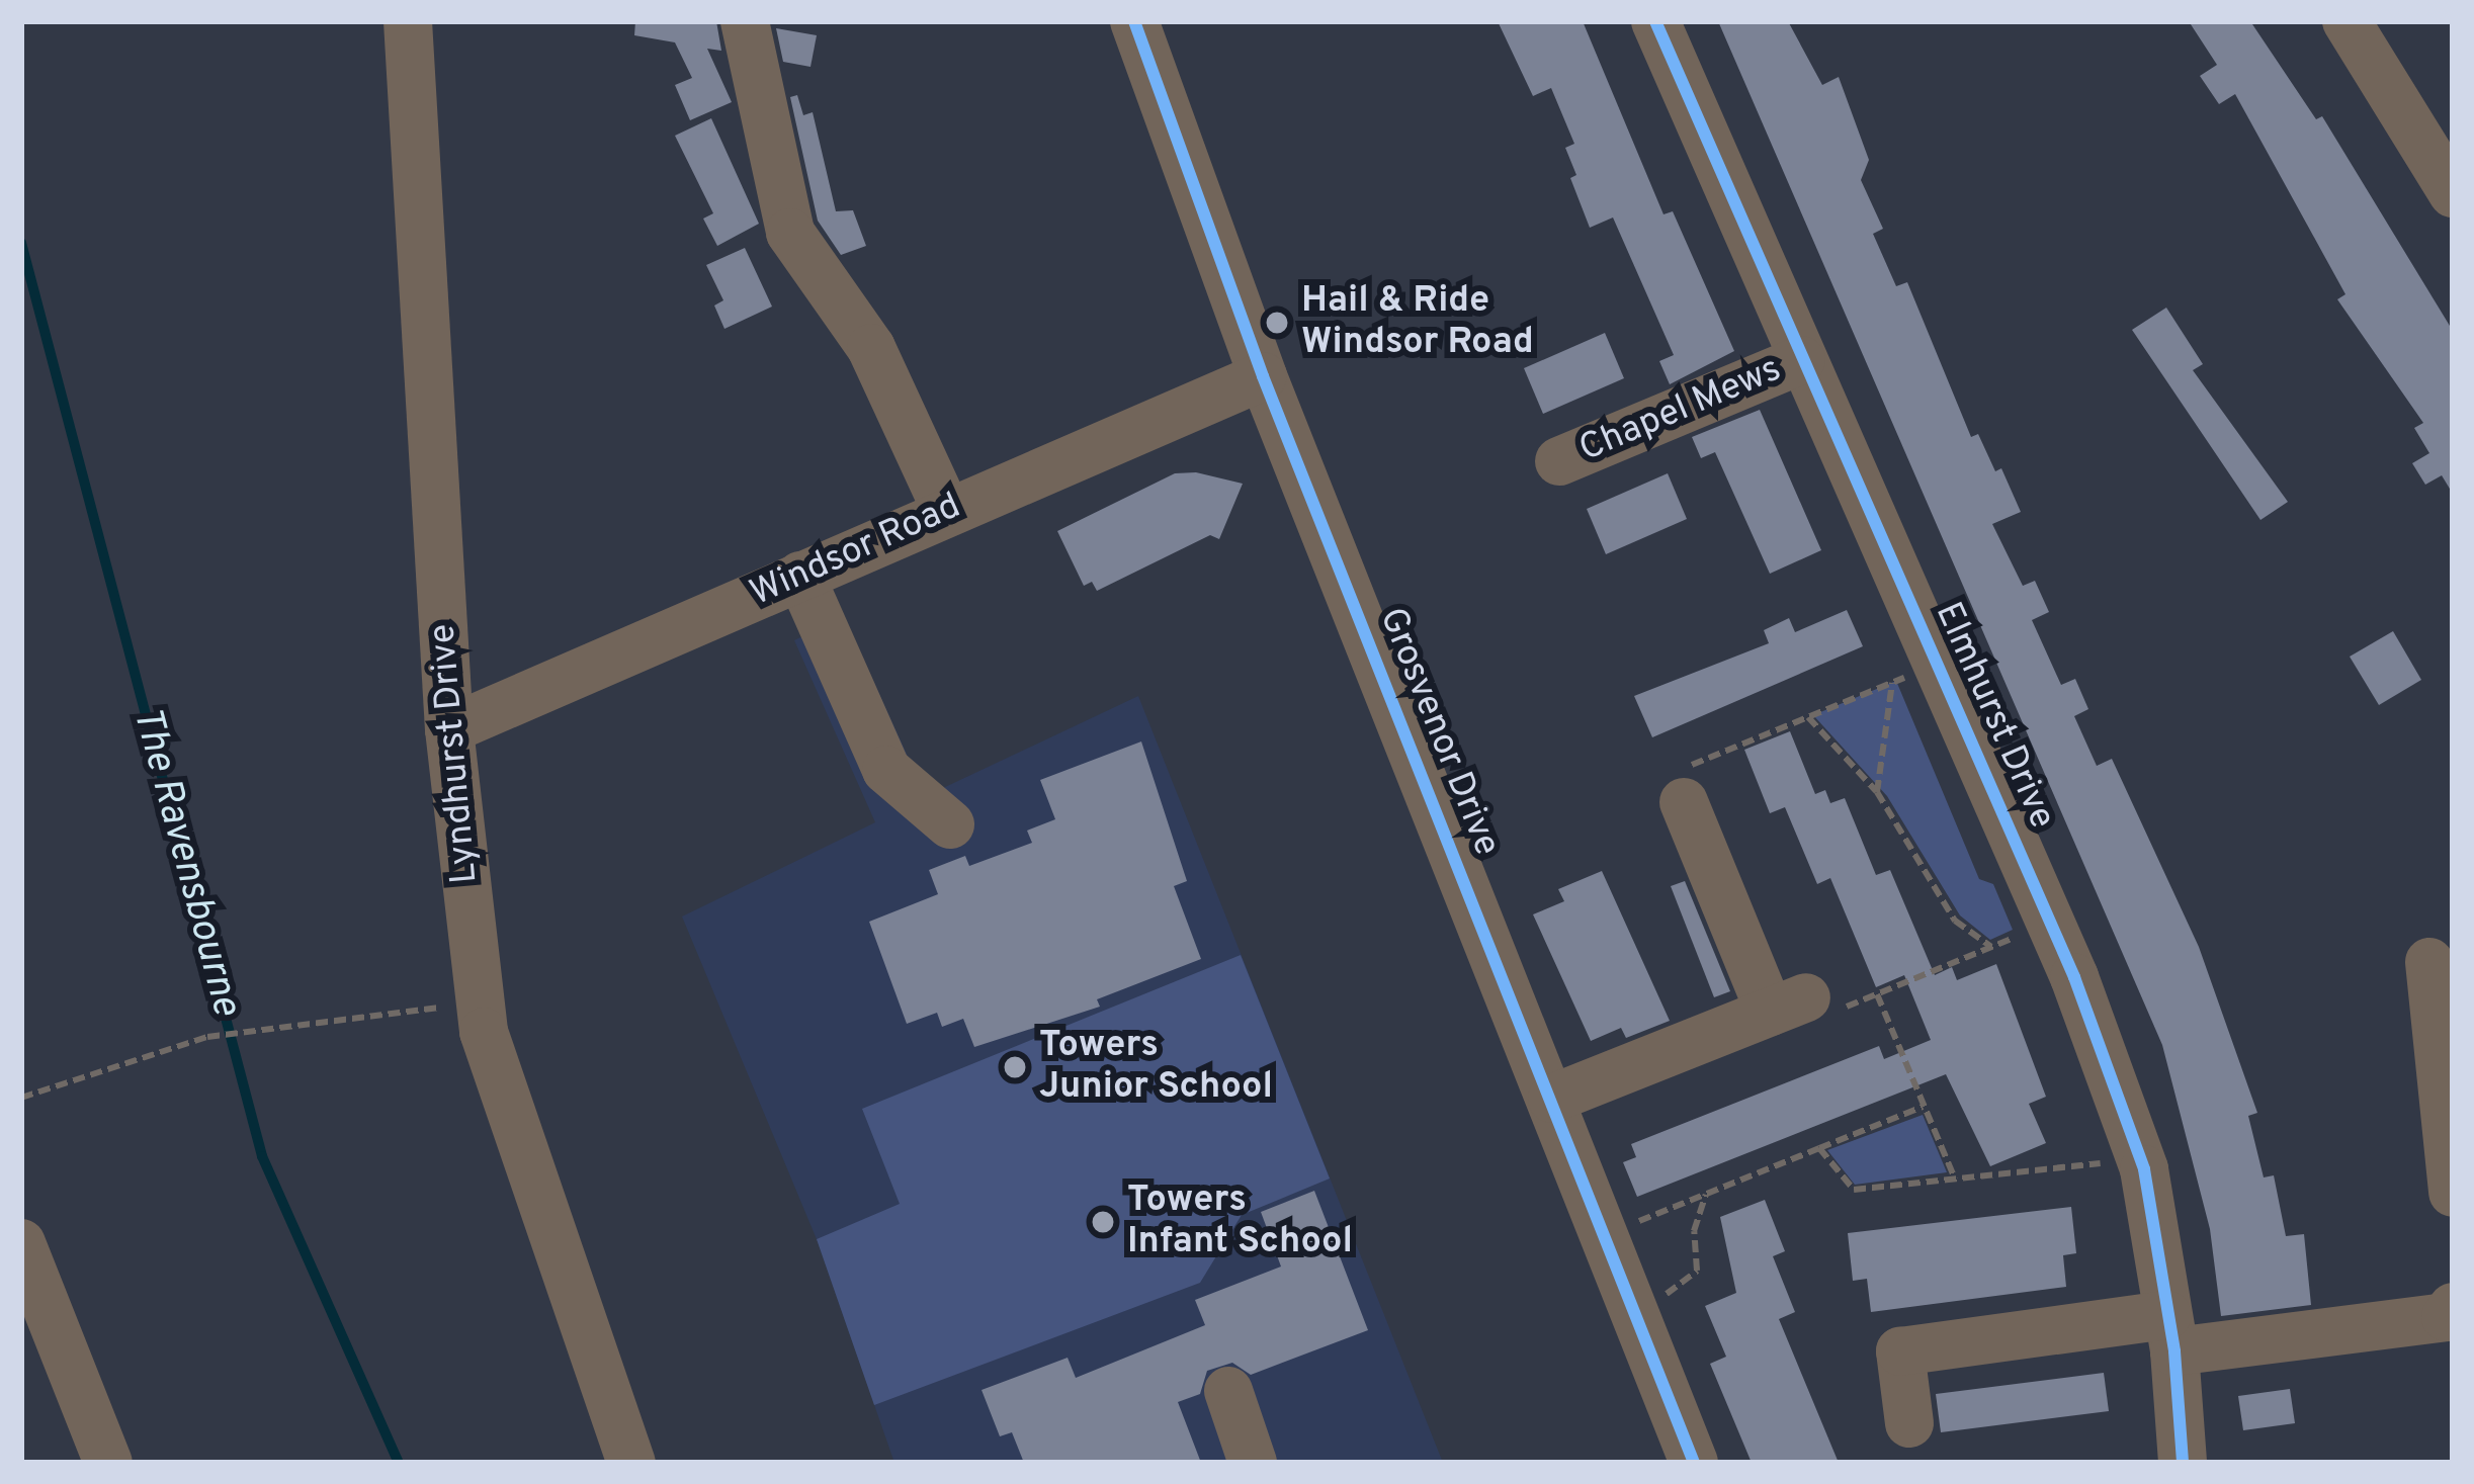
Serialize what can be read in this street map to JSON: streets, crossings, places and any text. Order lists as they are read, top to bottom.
{
  "streets": {
    "street": [
      "Chapel Mews",
      "Windsor Road",
      "Elmhurst Drive",
      "Grosvenor Drive",
      "Lyndhurst Drive"
    ]
  },
  "crossings": [
    ["Chapel Mews", "Elmhurst Drive"],
    ["Windsor Road", "Grosvenor Drive"],
    ["Windsor Road", "Lyndhurst Drive"]
  ],
  "water": ["The Ravensbourne"],
  "places": ["Hail & Ride Windsor Road", "Towers Junior School", "Towers Infant School"]
}
